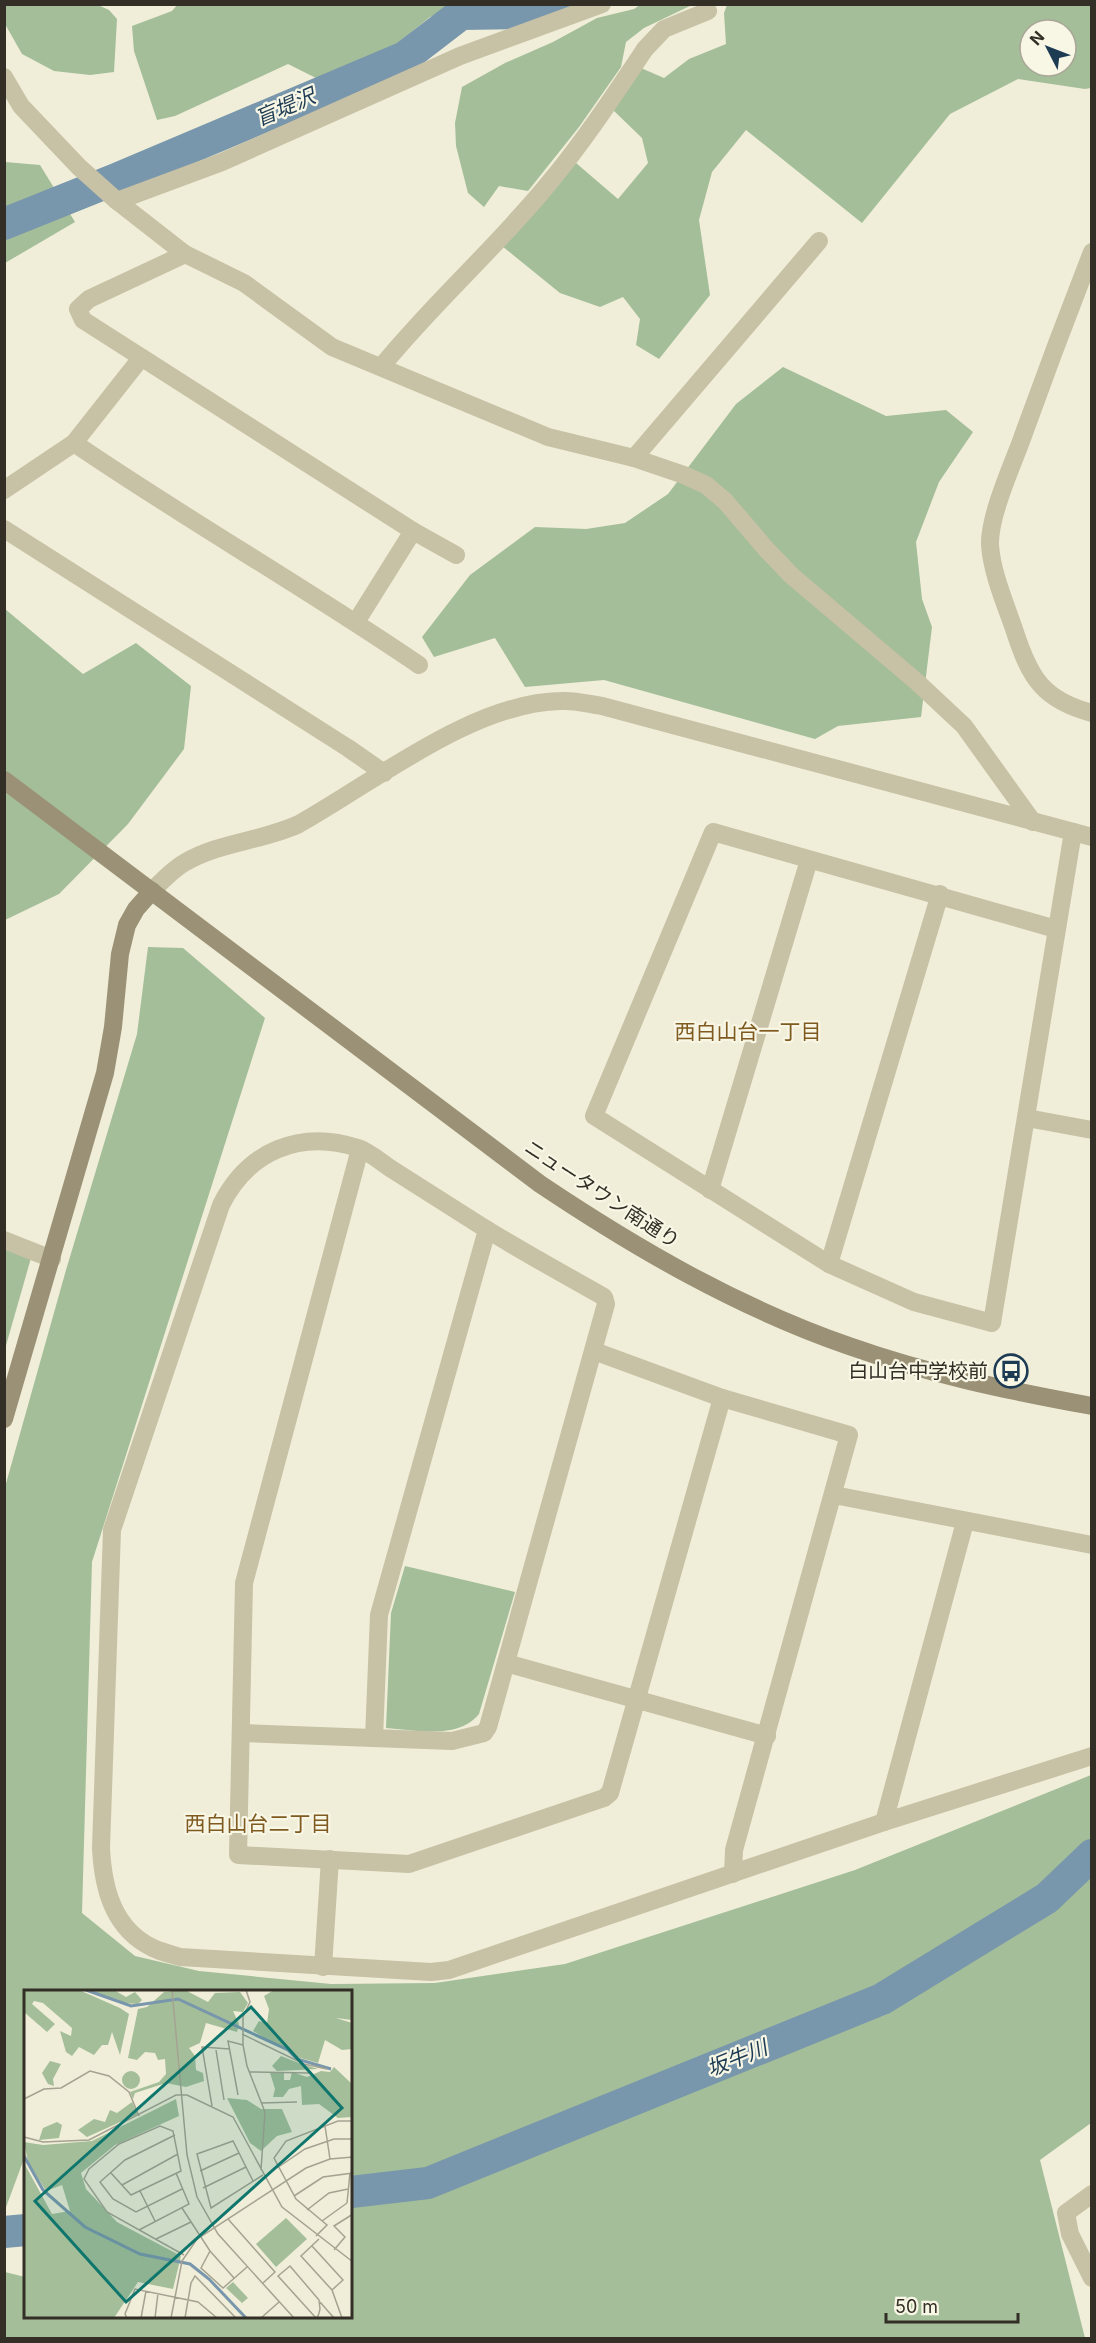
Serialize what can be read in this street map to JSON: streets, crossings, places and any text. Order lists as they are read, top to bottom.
{
  "streets": {
    "street": ["ニュータウン南通り"]
  },
  "districts": ["西白山台一丁目", "西白山台二丁目"],
  "water": ["盲堤沢", "坂牛川"],
  "places": {
    "bus stop": ["白山台中学校前"]
  },
  "scale_bar": "50 m",
  "north": "top left"
}
